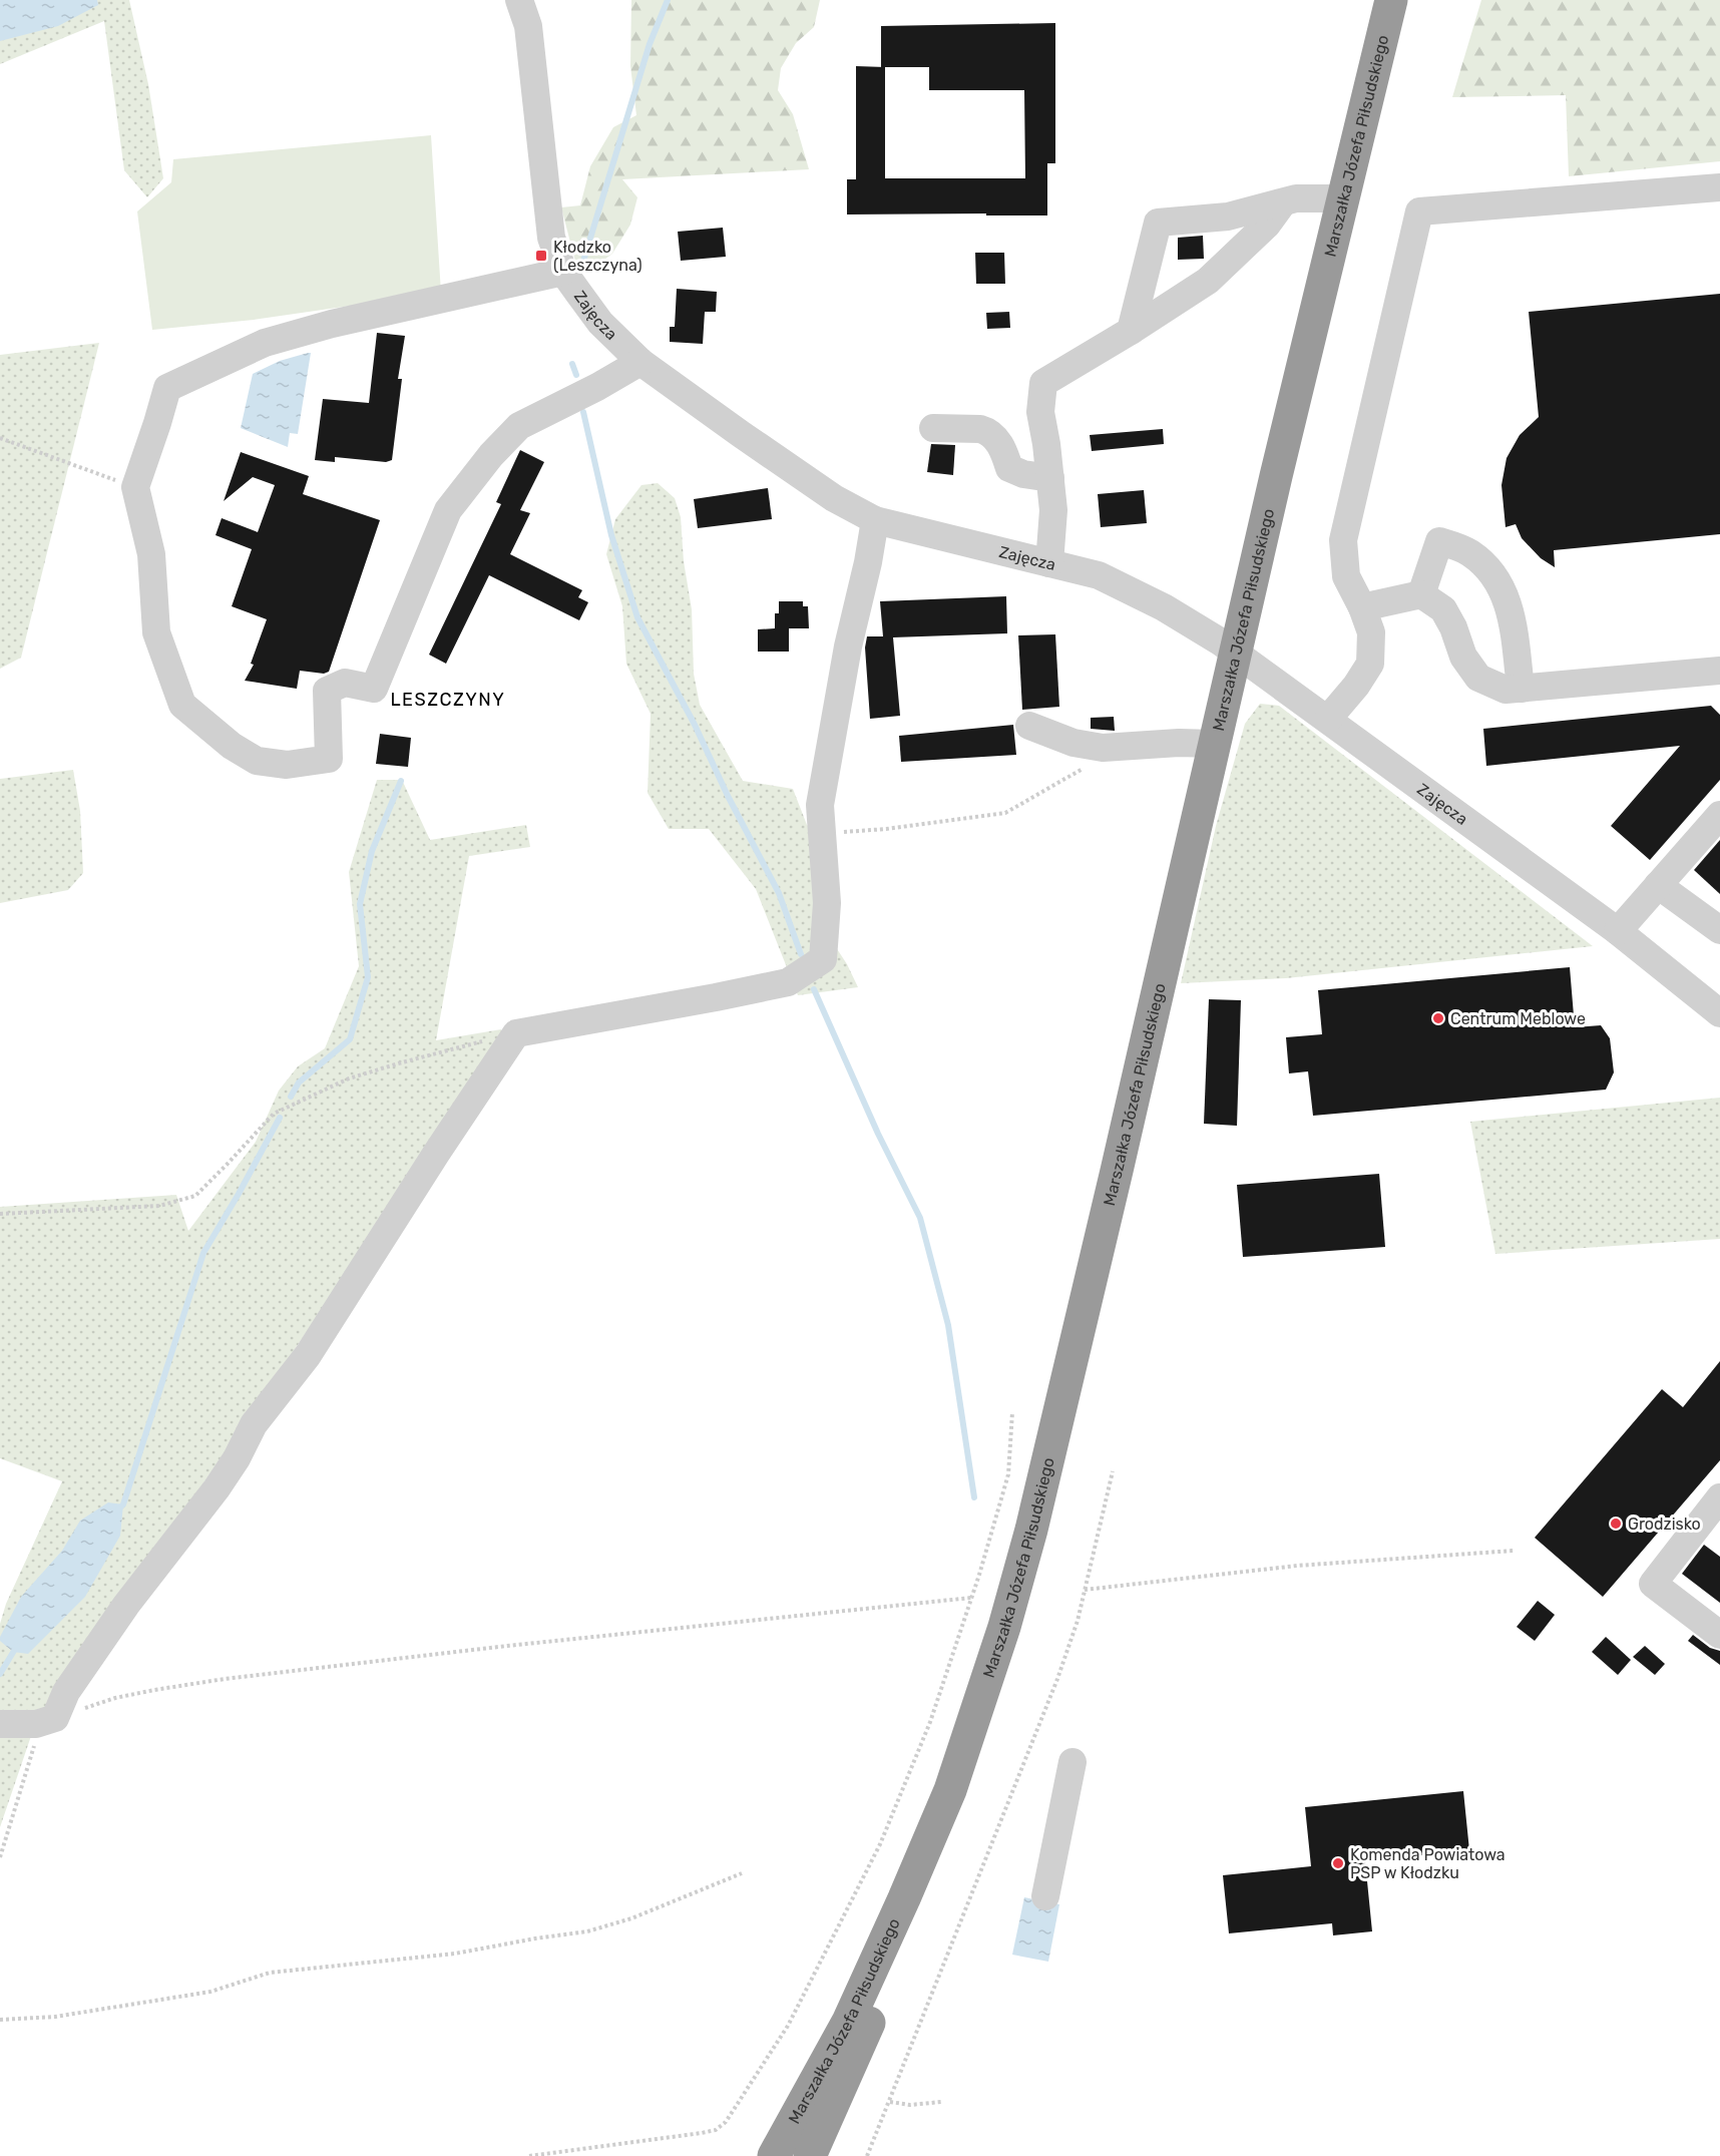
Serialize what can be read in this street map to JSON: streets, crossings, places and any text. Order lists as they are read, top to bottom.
{
  "streets": {
    "highway": ["Marszałka Józefa Piłsudskiego"],
    "street": ["Zajęcza"]
  },
  "crossings": [
    ["Marszałka Józefa Piłsudskiego", "Zajęcza"]
  ],
  "districts": ["LESZCZYNY"],
  "places": {
    "transit": ["Kłodzko (Leszczyna)"],
    "other": ["Centrum Meblowe", "Grodzisko", "Komenda Powiatowa PSP w Kłodzku"]
  }
}
